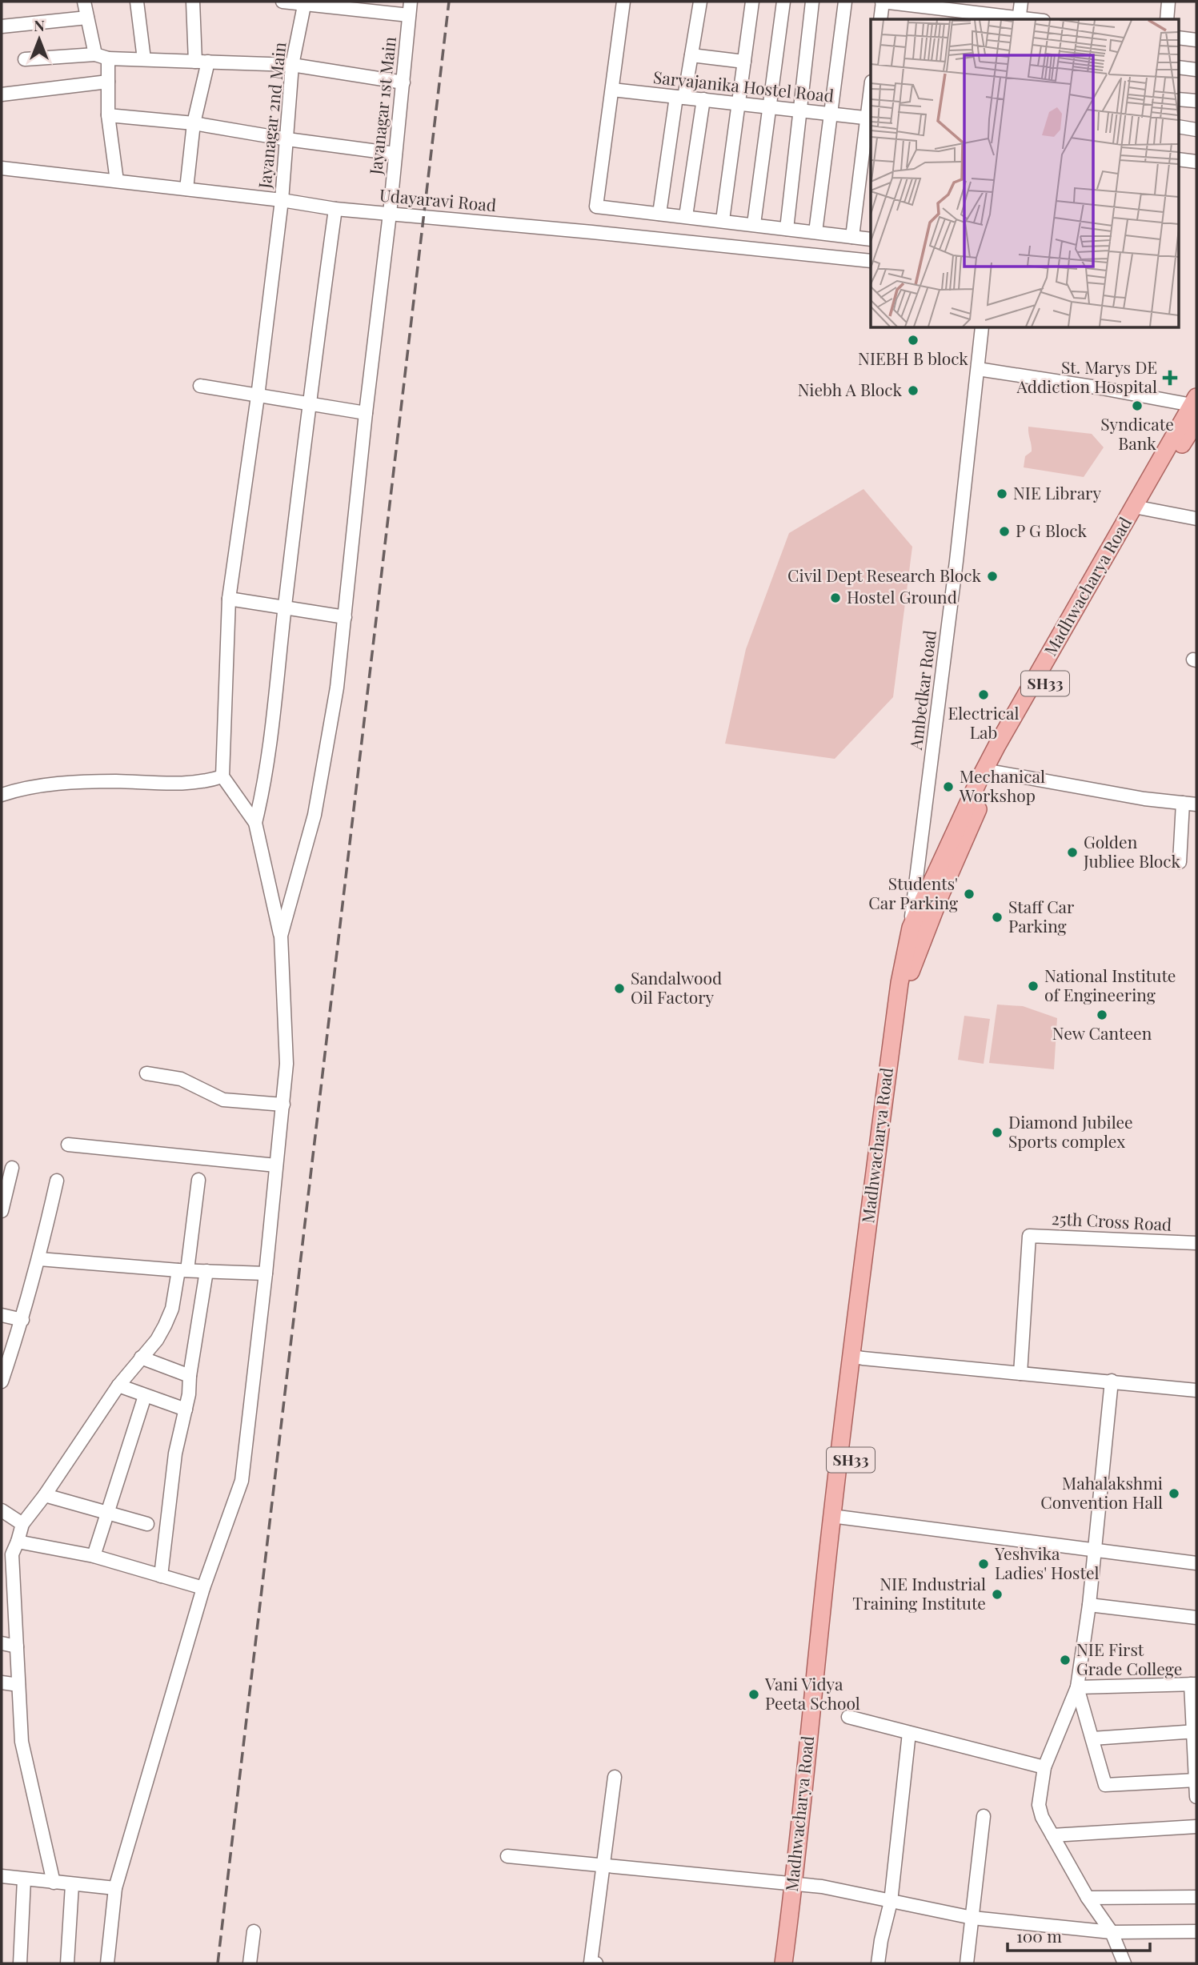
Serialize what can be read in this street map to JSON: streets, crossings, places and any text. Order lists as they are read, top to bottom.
{
  "streets": {
    "main road": ["Madhwacharya Road", "SH33"],
    "street": [
      "Sarvajanika Hostel Road",
      "Jayanagar 1st Main",
      "Jayanagar 2nd Main",
      "Udayaravi Road",
      "Ambedkar Road",
      "25th Cross Road"
    ]
  },
  "crossings": [
    ["Jayanagar 1st Main", "Udayaravi Road"],
    ["Jayanagar 2nd Main", "Udayaravi Road"],
    ["Madhwacharya Road", "SH33"],
    ["Madhwacharya Road", "Ambedkar Road"],
    ["SH33", "Ambedkar Road"]
  ],
  "places": {
    "other": [
      "NIEBH B block",
      "Niebh A Block",
      "Syndicate Bank",
      "NIE Library",
      "P G Block",
      "Civil Dept Research Block",
      "Hostel Ground",
      "Electrical Lab",
      "Mechanical Workshop",
      "Golden Jubliee Block",
      "Students' Car Parking",
      "Staff Car Parking",
      "National Institute of Engineering",
      "Sandalwood Oil Factory",
      "New Canteen",
      "Diamond Jubilee Sports complex",
      "Mahalakshmi Convention Hall",
      "Yeshvika Ladies' Hostel",
      "NIE Industrial Training Institute",
      "NIE First Grade College",
      "Vani Vidya Peeta School"
    ],
    "health": ["St. Marys DE Addiction Hospital"]
  },
  "scale_bar": "100 m",
  "north": "top"
}
